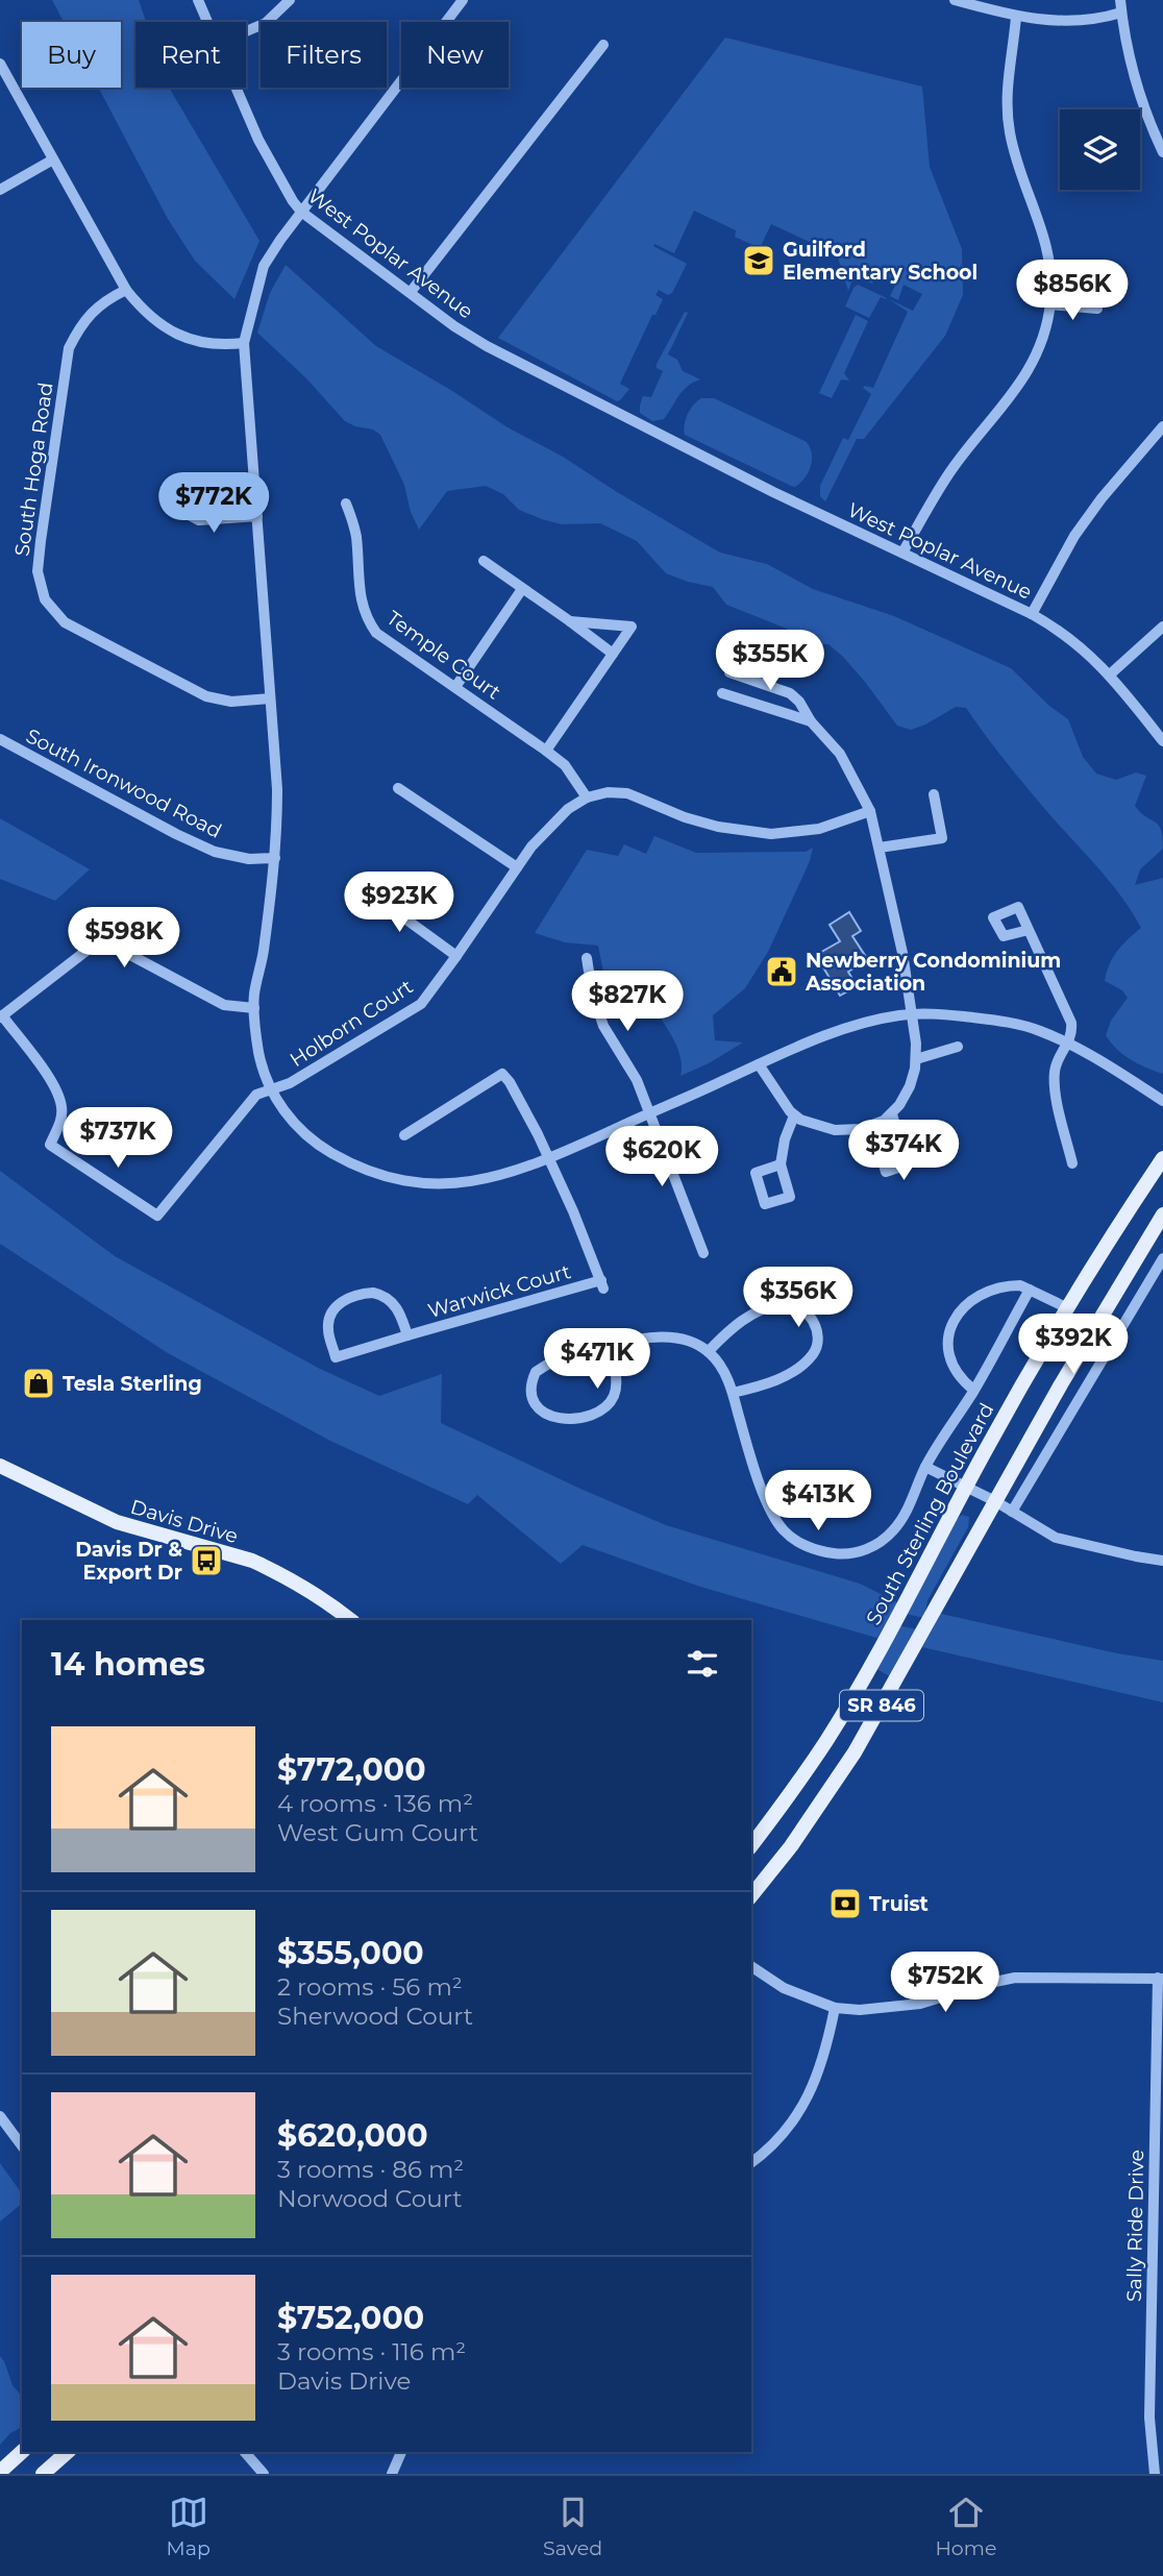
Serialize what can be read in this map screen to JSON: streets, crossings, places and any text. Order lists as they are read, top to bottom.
{
  "streets": {
    "main road": ["South Sterling Boulevard", "Davis Drive", "SR 846"],
    "street": [
      "West Poplar Avenue",
      "South Hoga Road",
      "Temple Court",
      "South Ironwood Road",
      "Holborn Court",
      "Warwick Court",
      "Sally Ride Drive"
    ]
  },
  "crossings": [
    ["Temple Court", "Holborn Court"]
  ],
  "places": {
    "school or university": ["Guilford Elementary School"],
    "public building": ["Newberry Condominium Association"],
    "shop": ["Tesla Sterling"],
    "bus stop": ["Davis Dr & Export Dr"],
    "bank": ["Truist"]
  },
  "page": {
    "chip": [
      "Buy",
      "Rent",
      "Filters",
      "New"
    ],
    "price": [
      "$856K",
      "$772K",
      "$355K",
      "$923K",
      "$598K",
      "$827K",
      "$737K",
      "$374K",
      "$620K",
      "$356K",
      "$392K",
      "$471K",
      "$413K",
      "$752K"
    ],
    "heading": "14 homes",
    "list": [
      {
        "name": "$772,000",
        "note": "4 rooms · 136 m² · West Gum Court"
      },
      {
        "name": "$355,000",
        "note": "2 rooms · 56 m² · Sherwood Court"
      },
      {
        "name": "$620,000",
        "note": "3 rooms · 86 m² · Norwood Court"
      },
      {
        "name": "$752,000",
        "note": "3 rooms · 116 m² · Davis Drive"
      }
    ],
    "tabs": ["Map", "Saved", "Home"]
  }
}
